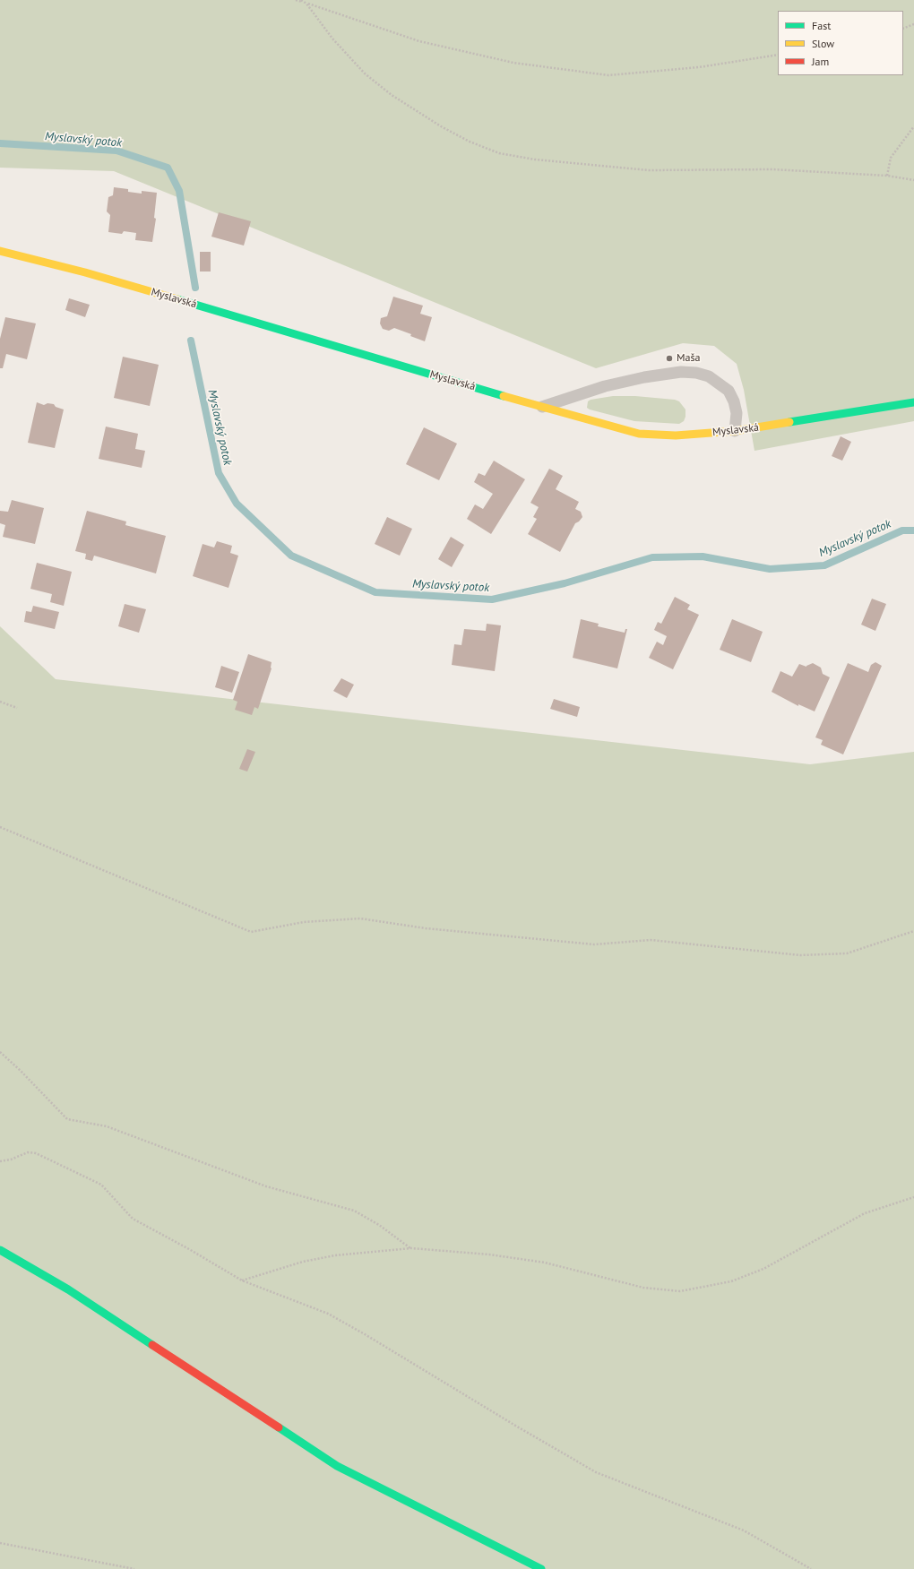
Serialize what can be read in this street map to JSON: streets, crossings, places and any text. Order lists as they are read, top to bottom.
{
  "streets": {
    "street": ["Myslavská"]
  },
  "water": ["Myslavský potok"],
  "places": ["Maša"],
  "legend": ["Fast", "Slow", "Jam"]
}
